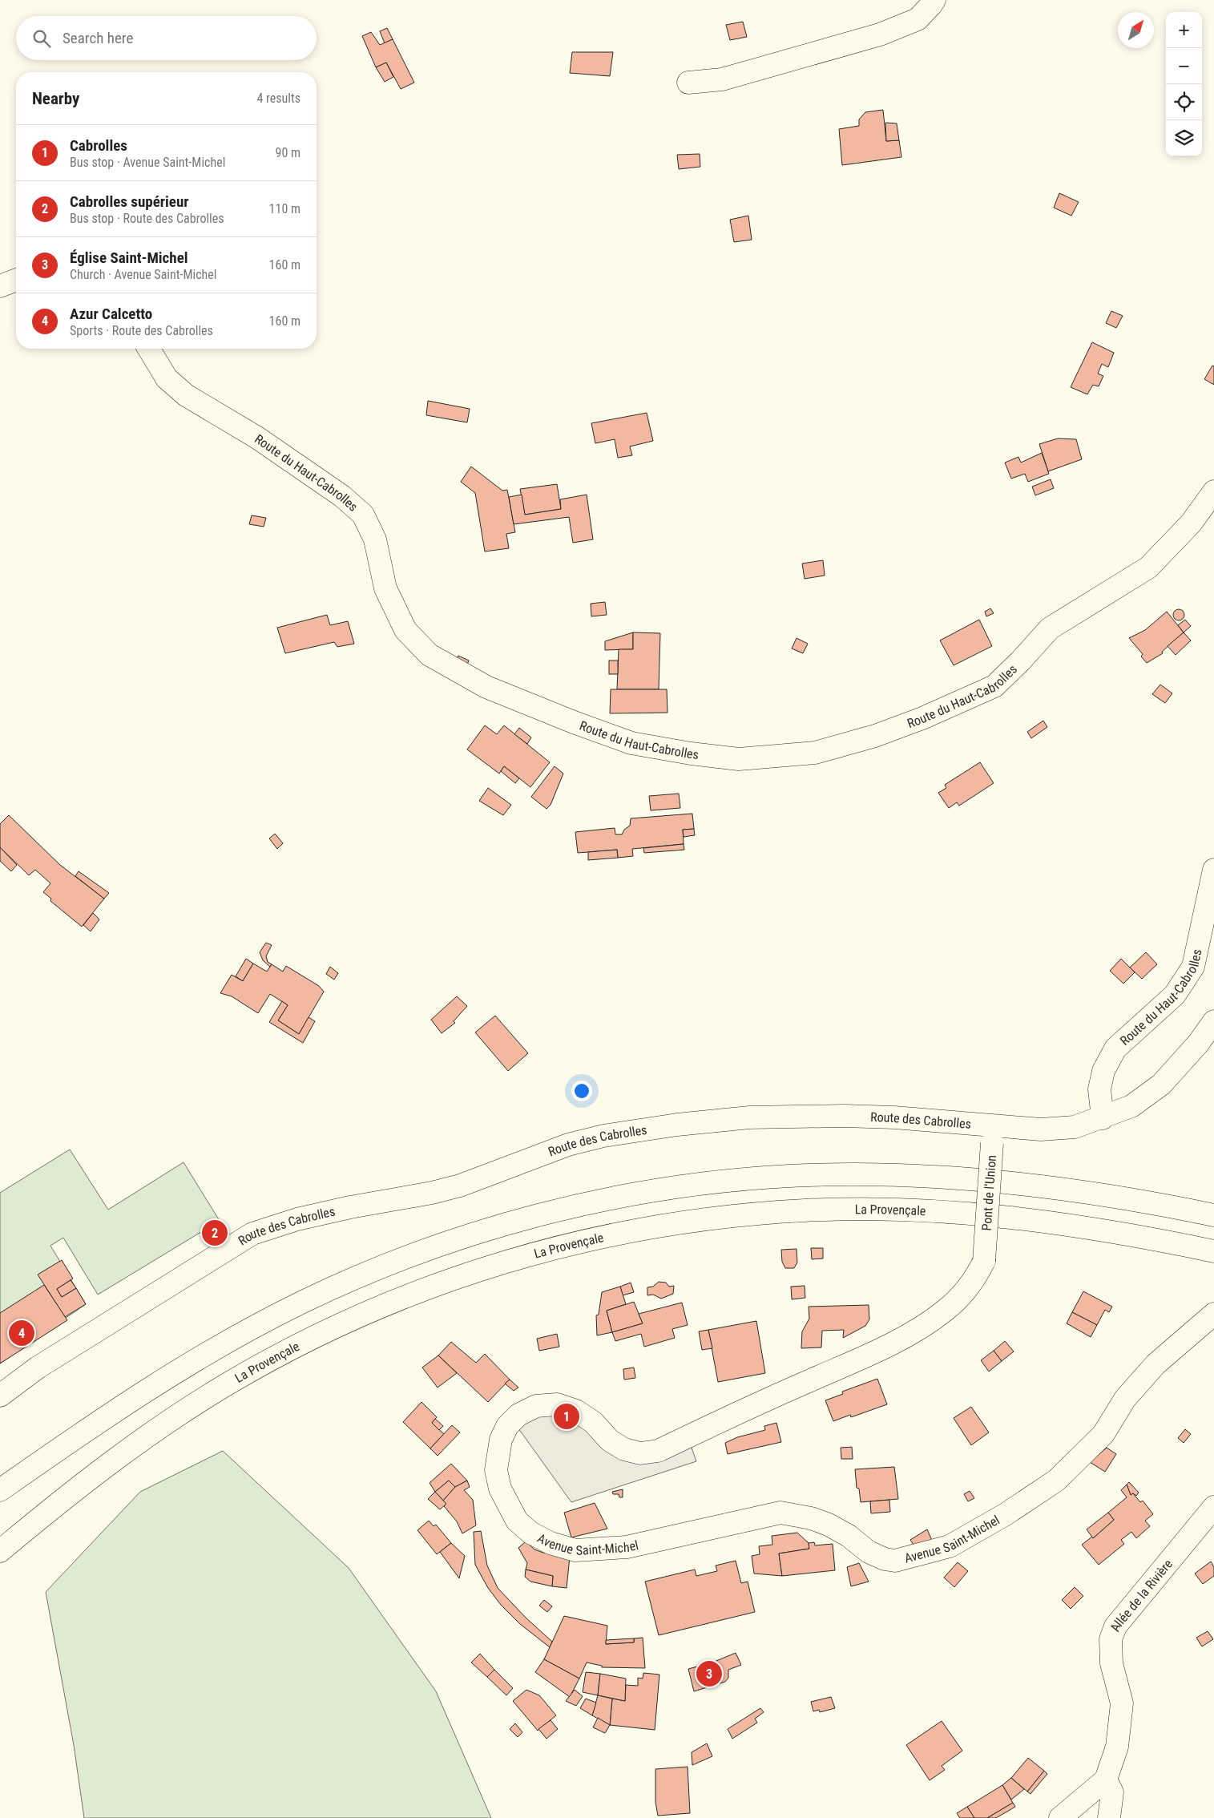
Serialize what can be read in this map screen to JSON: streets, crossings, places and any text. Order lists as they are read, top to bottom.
{
  "streets": {
    "main road": [
      "Route du Haut-Cabrolles",
      "Route des Cabrolles",
      "Pont de l'Union",
      "La Provençale",
      "Avenue Saint-Michel",
      "Allée de la Rivière"
    ]
  },
  "crossings": [
    ["Route du Haut-Cabrolles", "Route des Cabrolles"],
    ["Route des Cabrolles", "Pont de l'Union"],
    ["Pont de l'Union", "Avenue Saint-Michel"]
  ],
  "north": "top right",
  "page": {
    "map_buttons": ["+", "−"],
    "search": "Search here",
    "heading": ["Nearby", "4 results"],
    "list": [
      {
        "mark": "1",
        "name": "Cabrolles",
        "note": "Bus stop · Avenue Saint-Michel",
        "value": "90 m"
      },
      {
        "mark": "2",
        "name": "Cabrolles supérieur",
        "note": "Bus stop · Route des Cabrolles",
        "value": "110 m"
      },
      {
        "mark": "3",
        "name": "Église Saint-Michel",
        "note": "Church · Avenue Saint-Michel",
        "value": "160 m"
      },
      {
        "mark": "4",
        "name": "Azur Calcetto",
        "note": "Sports · Route des Cabrolles",
        "value": "160 m"
      }
    ],
    "pins": [
      "2",
      "4",
      "1",
      "3"
    ]
  }
}
